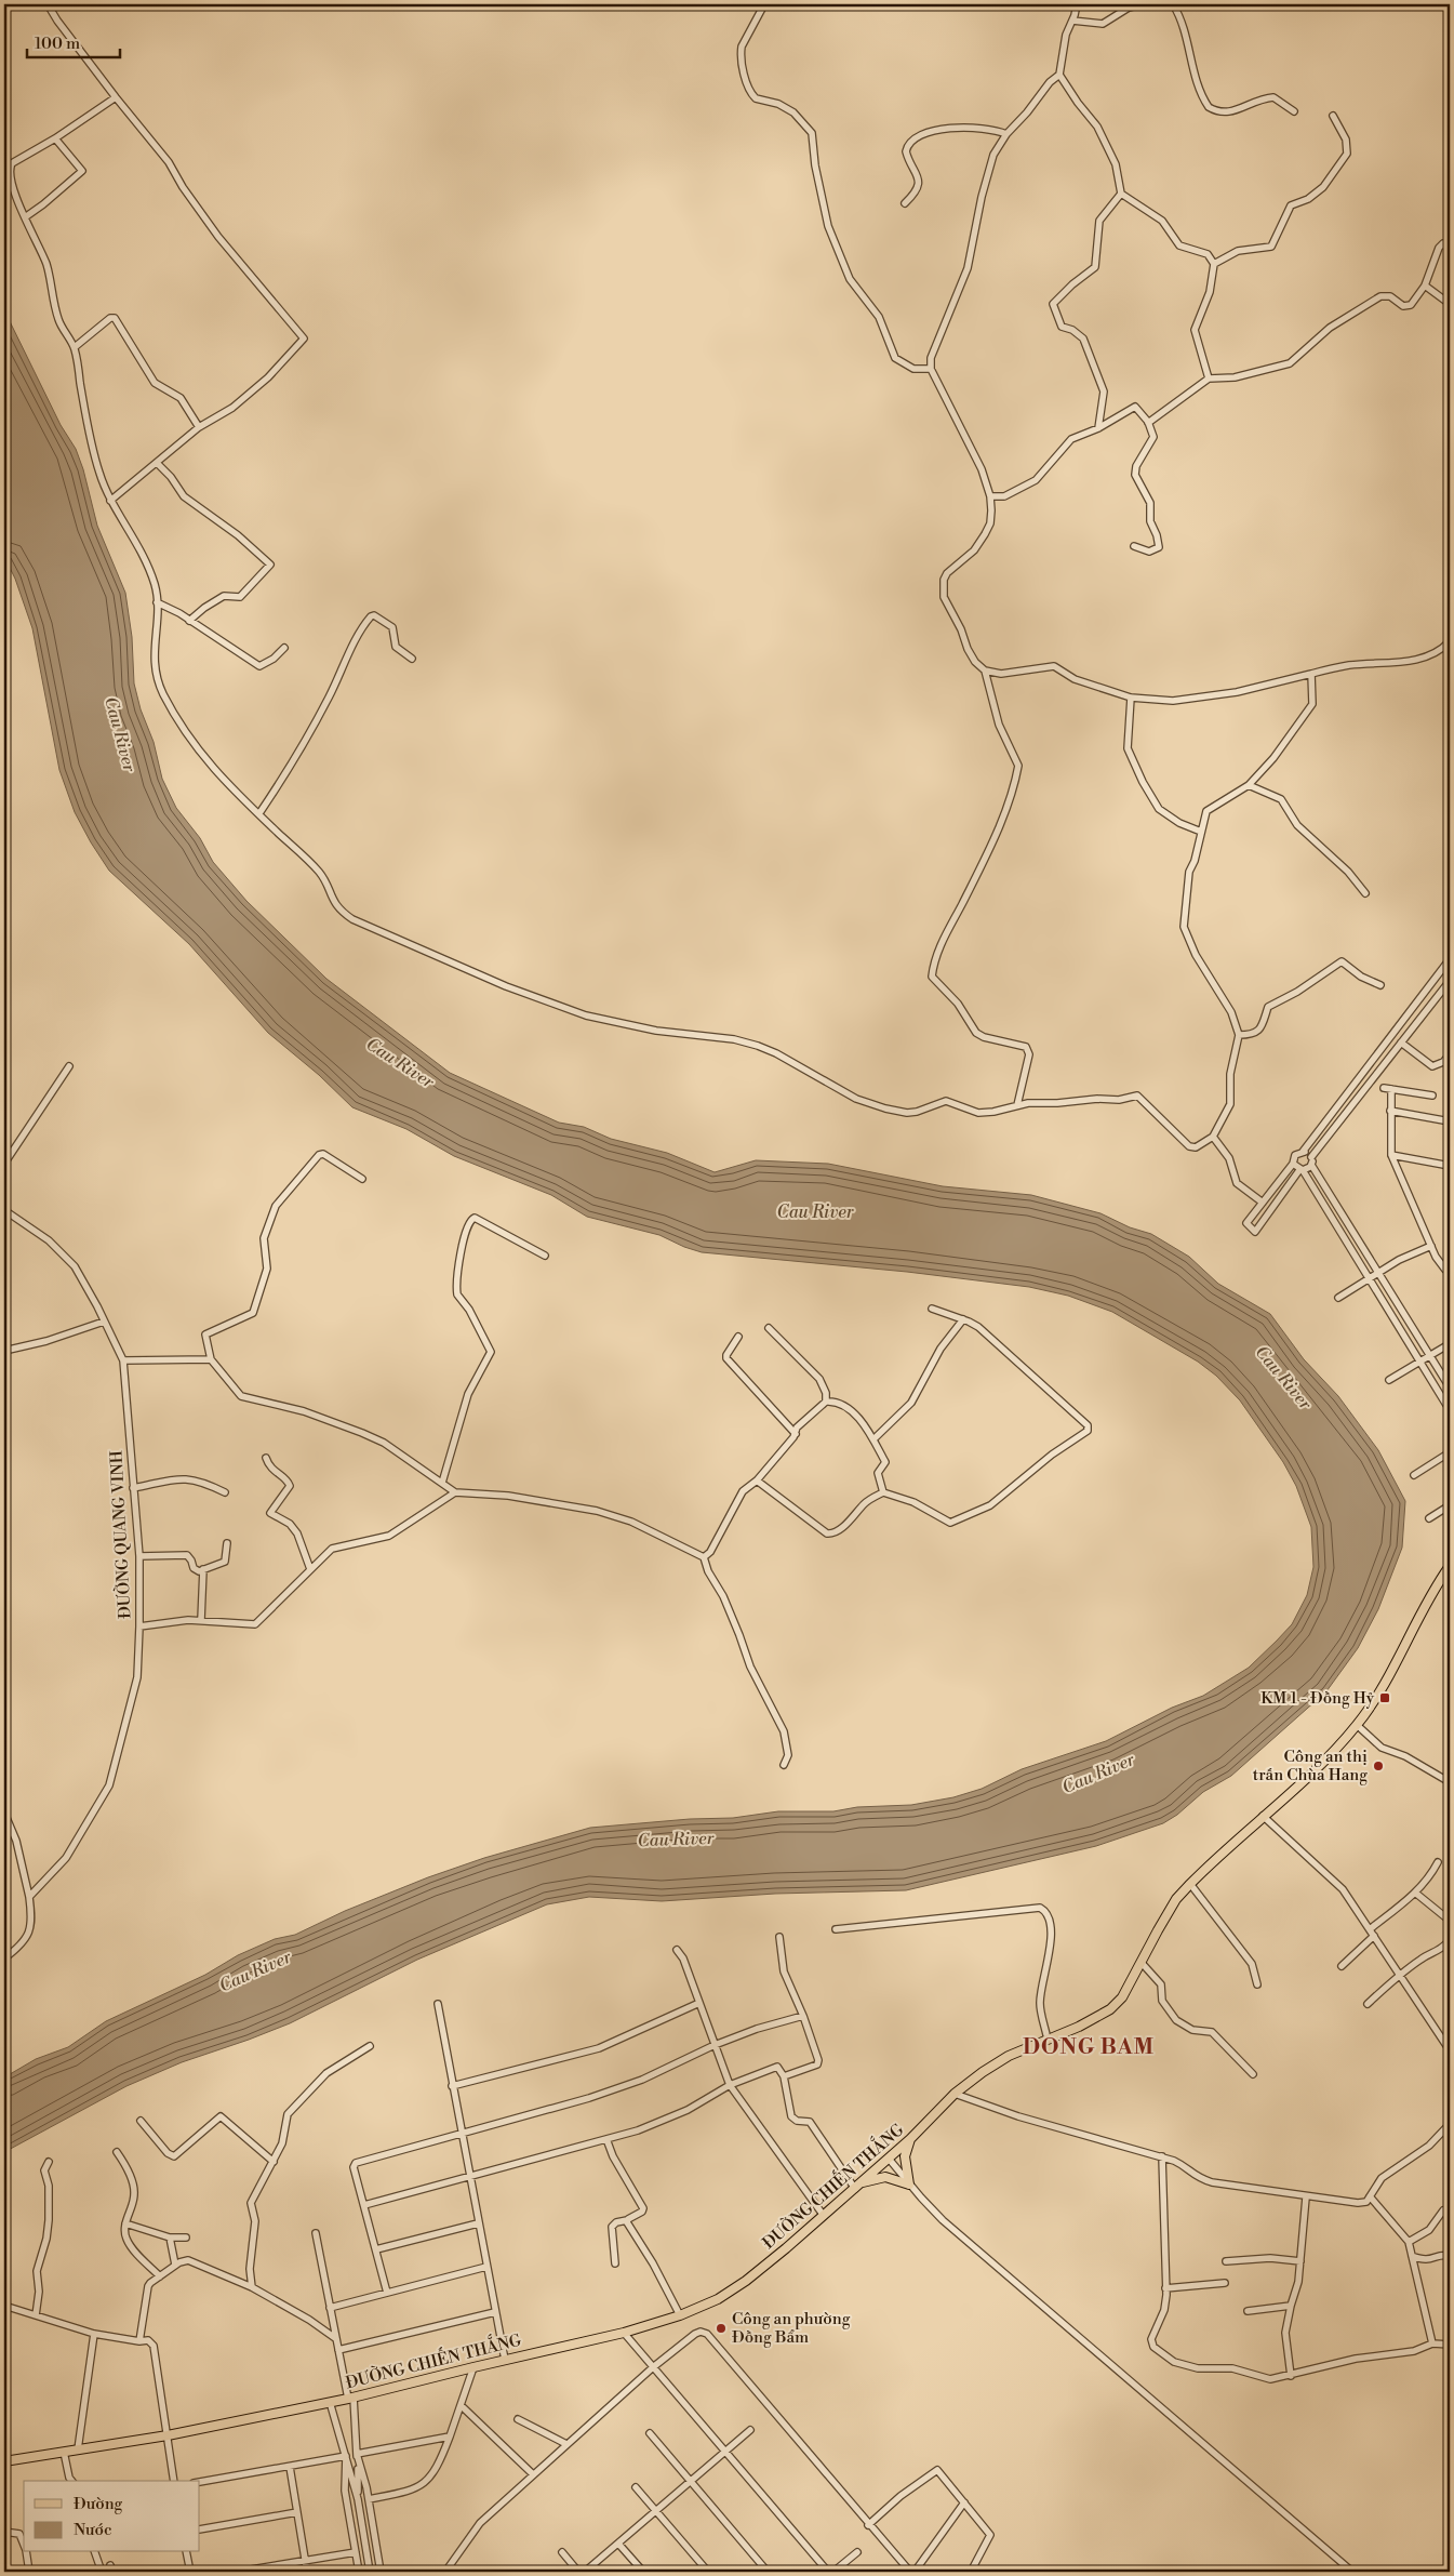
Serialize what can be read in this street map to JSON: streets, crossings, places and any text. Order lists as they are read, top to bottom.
{
  "streets": {
    "main road": ["ĐƯỜNG CHIẾN THẮNG"],
    "street": ["ĐƯỜNG QUANG VINH"]
  },
  "districts": ["DONG BAM"],
  "water": ["Cau River"],
  "places": {
    "transit": ["KM 1 - Đồng Hỷ"],
    "other": ["Công an thị trấn Chùa Hang", "Công an phường Đồng Bẩm"]
  },
  "legend": ["Đường", "Nước"],
  "scale_bar": "100 m"
}
